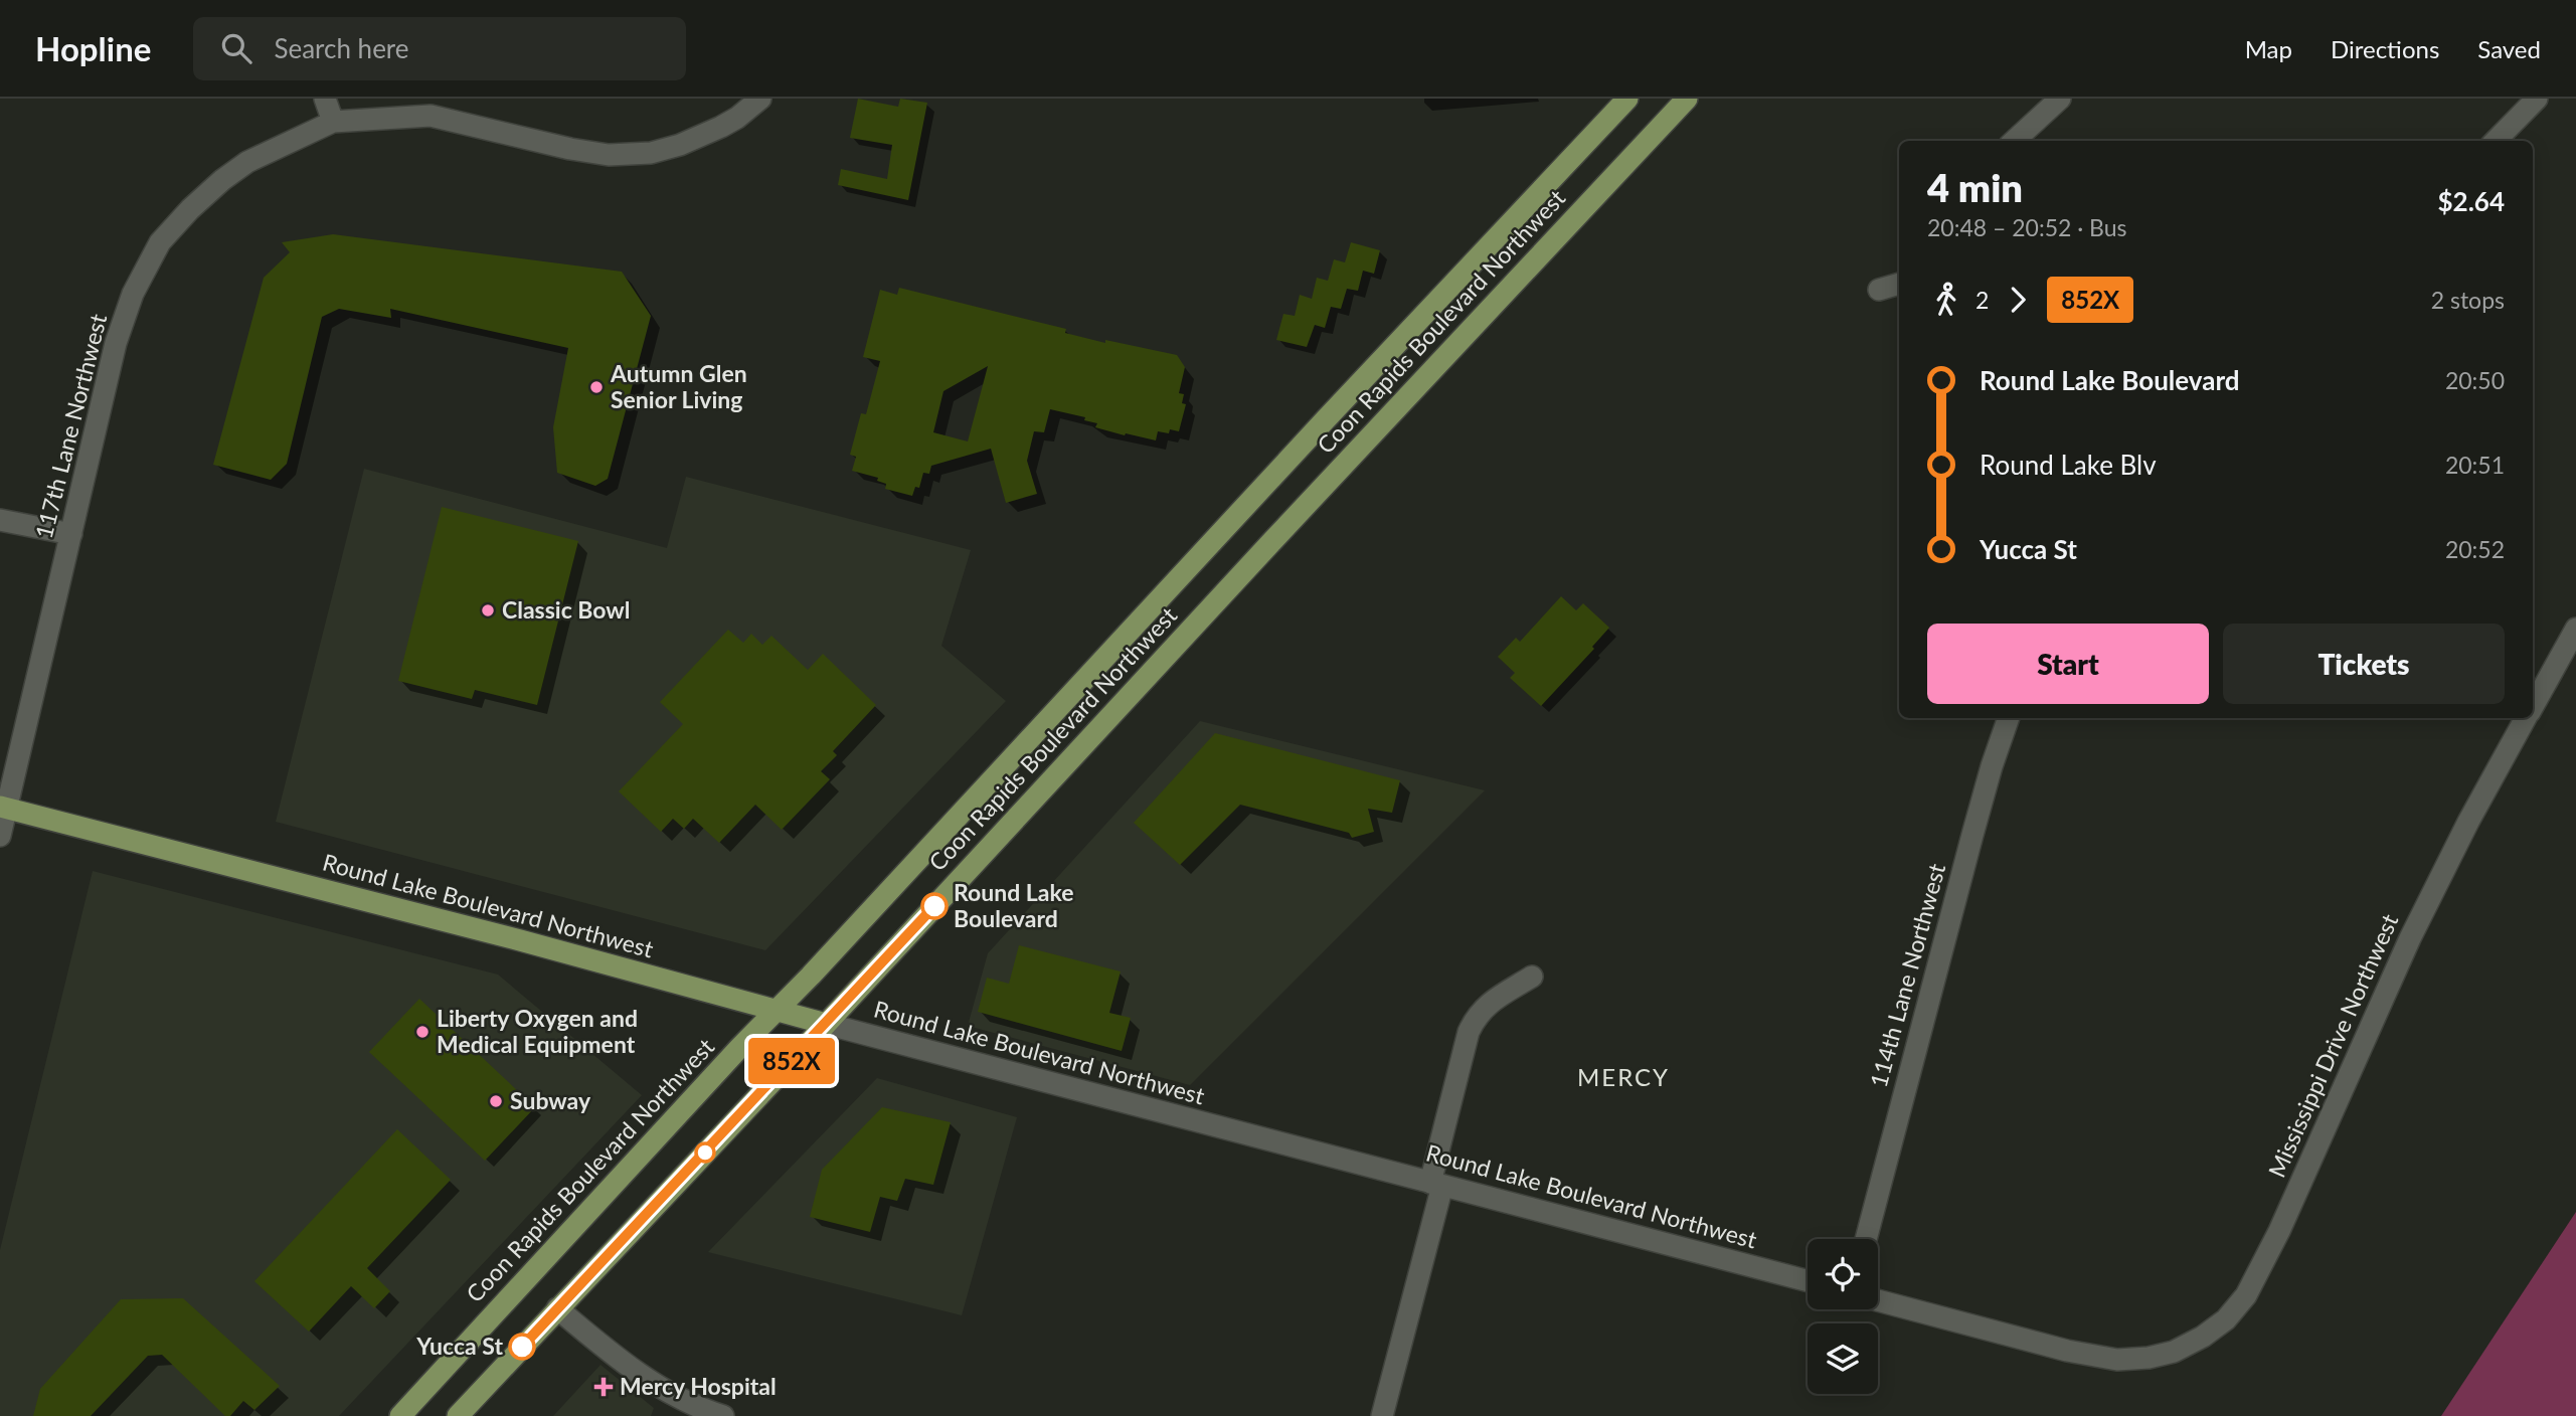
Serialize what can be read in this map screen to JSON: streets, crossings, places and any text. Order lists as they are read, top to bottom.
{
  "streets": {
    "main road": ["Coon Rapids Boulevard Northwest", "Round Lake Boulevard Northwest"],
    "street": ["117th Lane Northwest", "114th Lane Northwest", "Mississippi Drive Northwest"]
  },
  "crossings": [
    ["Coon Rapids Boulevard Northwest", "Round Lake Boulevard Northwest"],
    ["117th Lane Northwest", "Round Lake Boulevard Northwest"]
  ],
  "districts": ["MERCY"],
  "places": {
    "other": [
      "Autumn Glen Senior Living",
      "Classic Bowl",
      "Round Lake Boulevard",
      "Liberty Oxygen and Medical Equipment",
      "Subway",
      "Yucca St"
    ],
    "health": ["Mercy Hospital"]
  },
  "lines": ["bus line 852X"],
  "page": {
    "header": "Hopline",
    "search": "Search here",
    "nav": ["Map", "Directions", "Saved"],
    "on_map": "852X",
    "heading": ["4 min", "20:48 – 20:52 · Bus", "$2.64"],
    "legs": ["2", "852X", "2 stops"],
    "list": [
      {
        "name": "Round Lake Boulevard",
        "value": "20:50"
      },
      {
        "name": "Round Lake Blv",
        "value": "20:51"
      },
      {
        "name": "Yucca St",
        "value": "20:52"
      }
    ],
    "buttons": ["Start", "Tickets"]
  }
}
